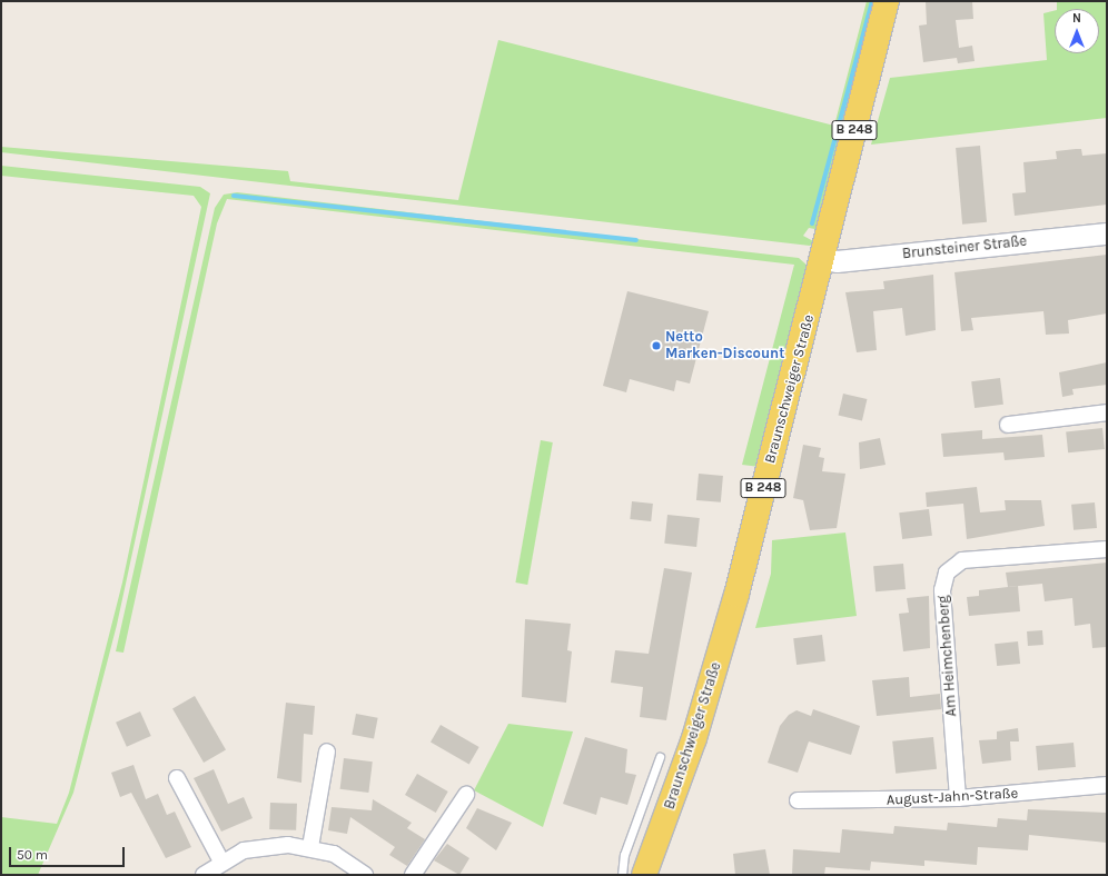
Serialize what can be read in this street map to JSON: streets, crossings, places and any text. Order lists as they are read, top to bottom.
{
  "streets": {
    "main road": ["B 248", "Braunschweiger Straße"],
    "street": ["Brunsteiner Straße", "Am Heimchenberg", "August-Jahn-Straße"]
  },
  "crossings": [
    ["Brunsteiner Straße", "Braunschweiger Straße"],
    ["Am Heimchenberg", "August-Jahn-Straße"]
  ],
  "places": ["Netto Marken-Discount"],
  "scale_bar": "50 m",
  "north": "top"
}
